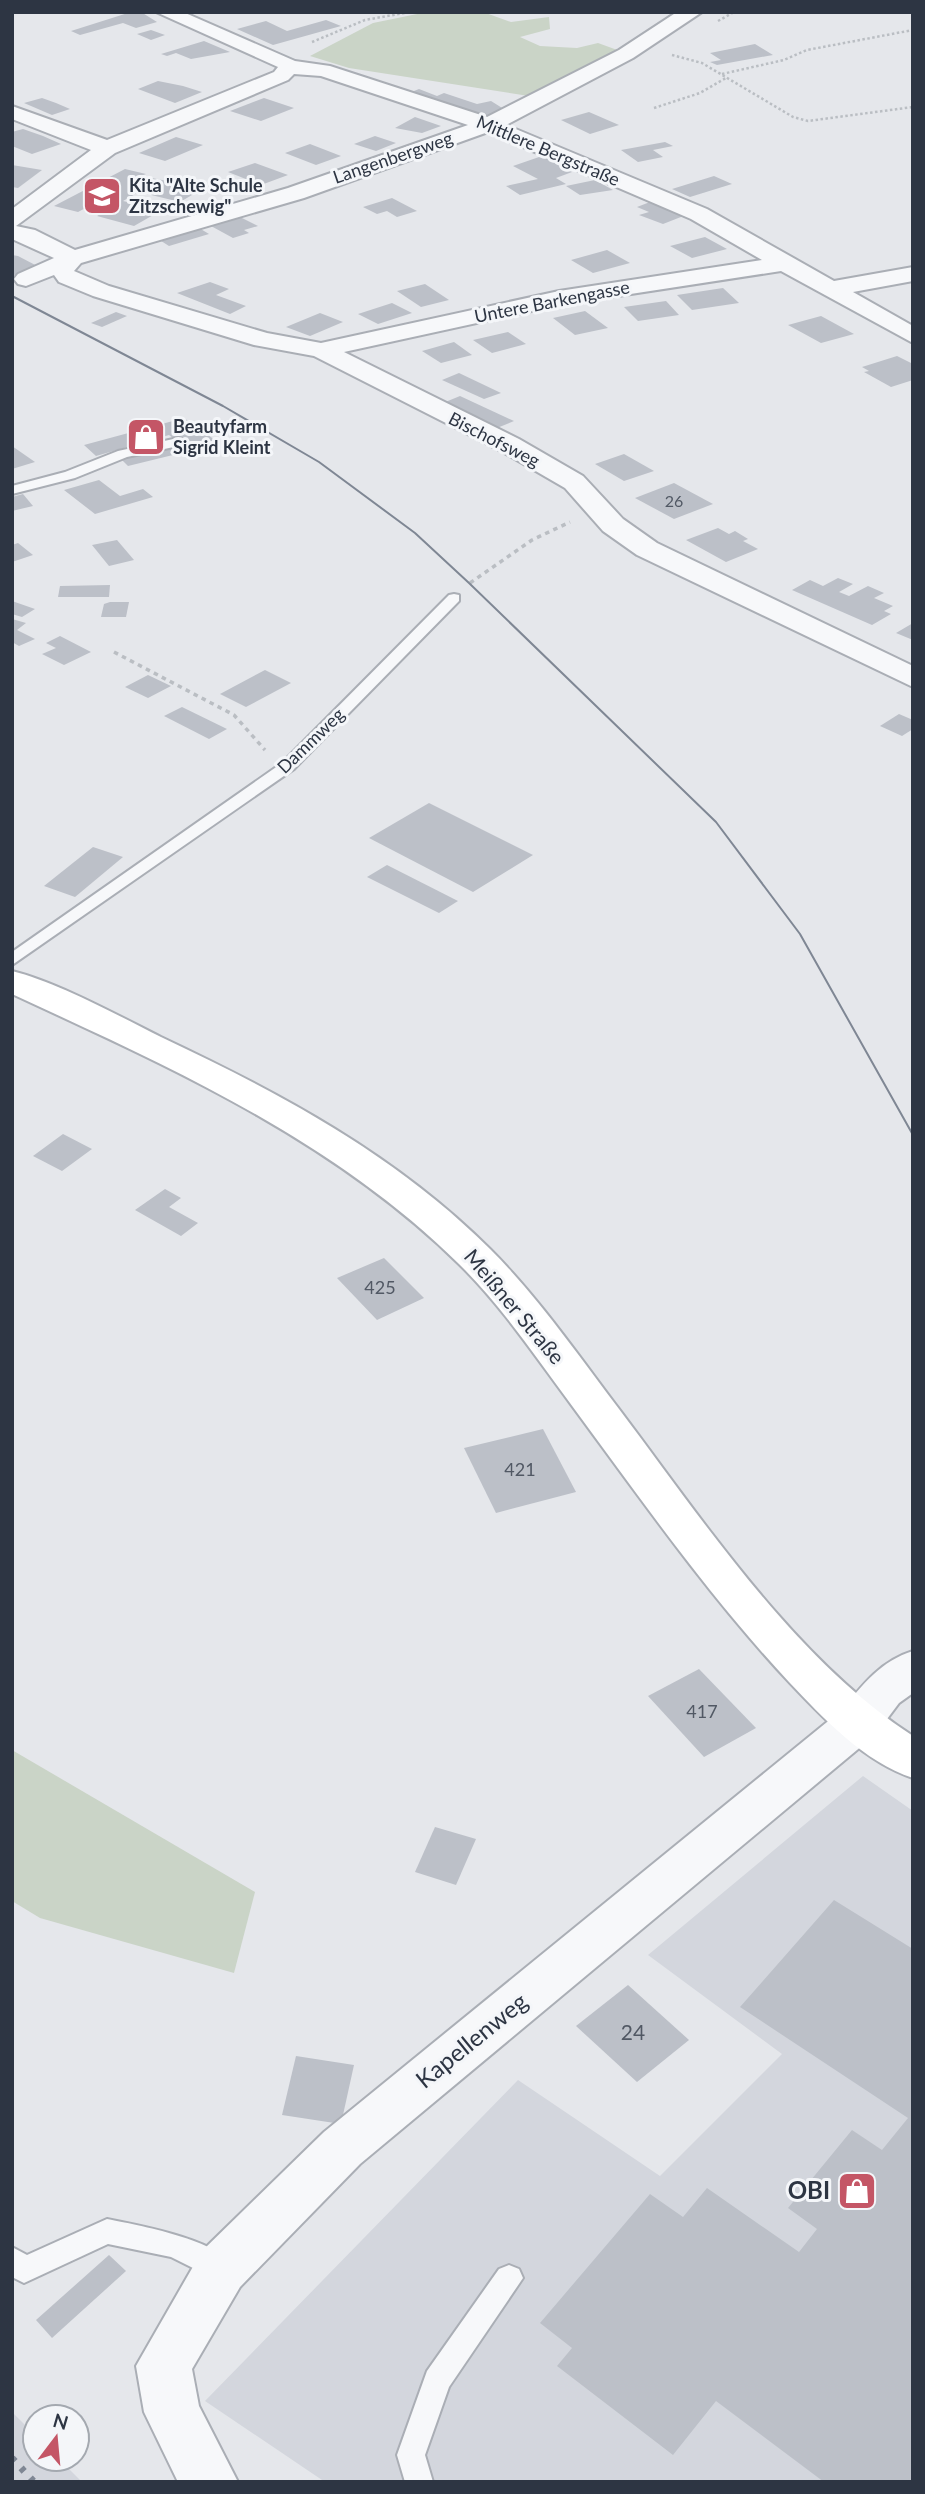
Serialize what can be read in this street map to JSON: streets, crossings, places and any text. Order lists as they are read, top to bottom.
{
  "streets": {
    "main road": ["Meißner Straße"],
    "street": [
      "Mittlere Bergstraße",
      "Langenbergweg",
      "Untere Barkengasse",
      "Bischofsweg",
      "Kapellenweg"
    ],
    "lane": ["Dammweg"]
  },
  "crossings": [
    ["Mittlere Bergstraße", "Langenbergweg"],
    ["Mittlere Bergstraße", "Untere Barkengasse"],
    ["Langenbergweg", "Bischofsweg"],
    ["Untere Barkengasse", "Bischofsweg"],
    ["Meißner Straße", "Kapellenweg"]
  ],
  "places": {
    "school or university": ["Kita \"Alte Schule Zitzschewig\""],
    "shop": ["Beautyfarm Sigrid Kleint", "OBI"]
  },
  "house_numbers": [
    "26",
    "425",
    "421",
    "417",
    "24"
  ],
  "north": "top"
}
